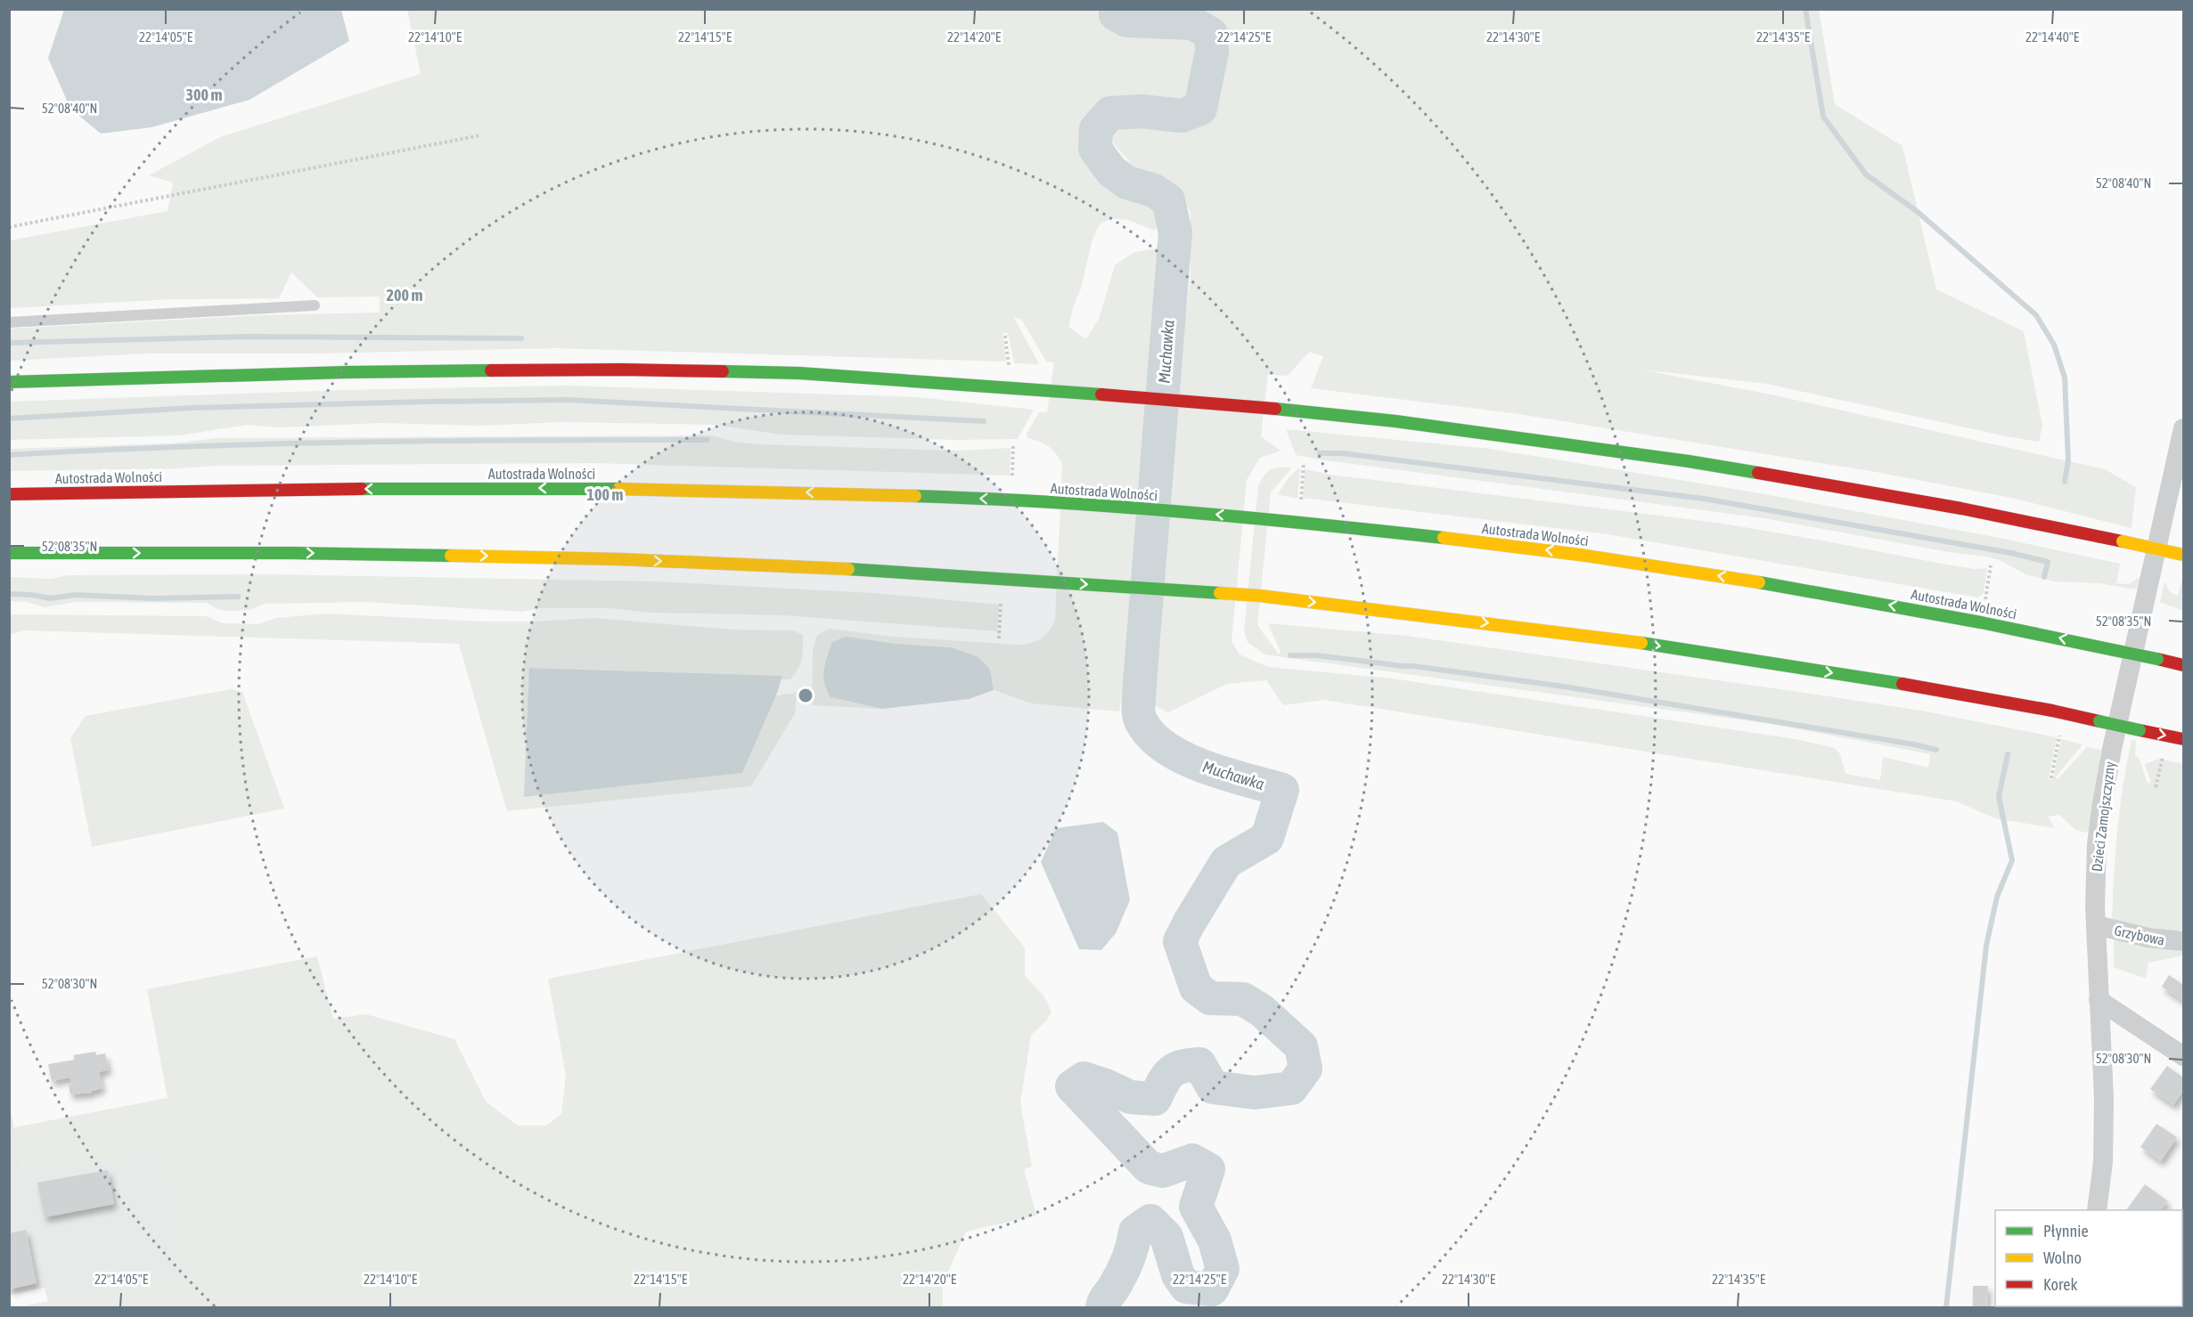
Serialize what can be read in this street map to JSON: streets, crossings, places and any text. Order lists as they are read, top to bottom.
{
  "streets": {
    "main road": ["Autostrada Wolności"],
    "street": ["Dzieci Zamojszczyzny", "Grzybowa"]
  },
  "crossings": [
    ["Dzieci Zamojszczyzny", "Grzybowa"]
  ],
  "water": ["Muchawka"],
  "legend": ["Płynnie", "Wolno", "Korek"],
  "coordinates": [
    "22°14'05\"E",
    "22°14'10\"E",
    "22°14'15\"E",
    "22°14'20\"E",
    "22°14'25\"E",
    "22°14'30\"E",
    "22°14'35\"E",
    "22°14'40\"E",
    "52°08'40\"N",
    "52°08'35\"N",
    "52°08'30\"N"
  ],
  "rings": ["300 m", "200 m", "100 m"]
}
